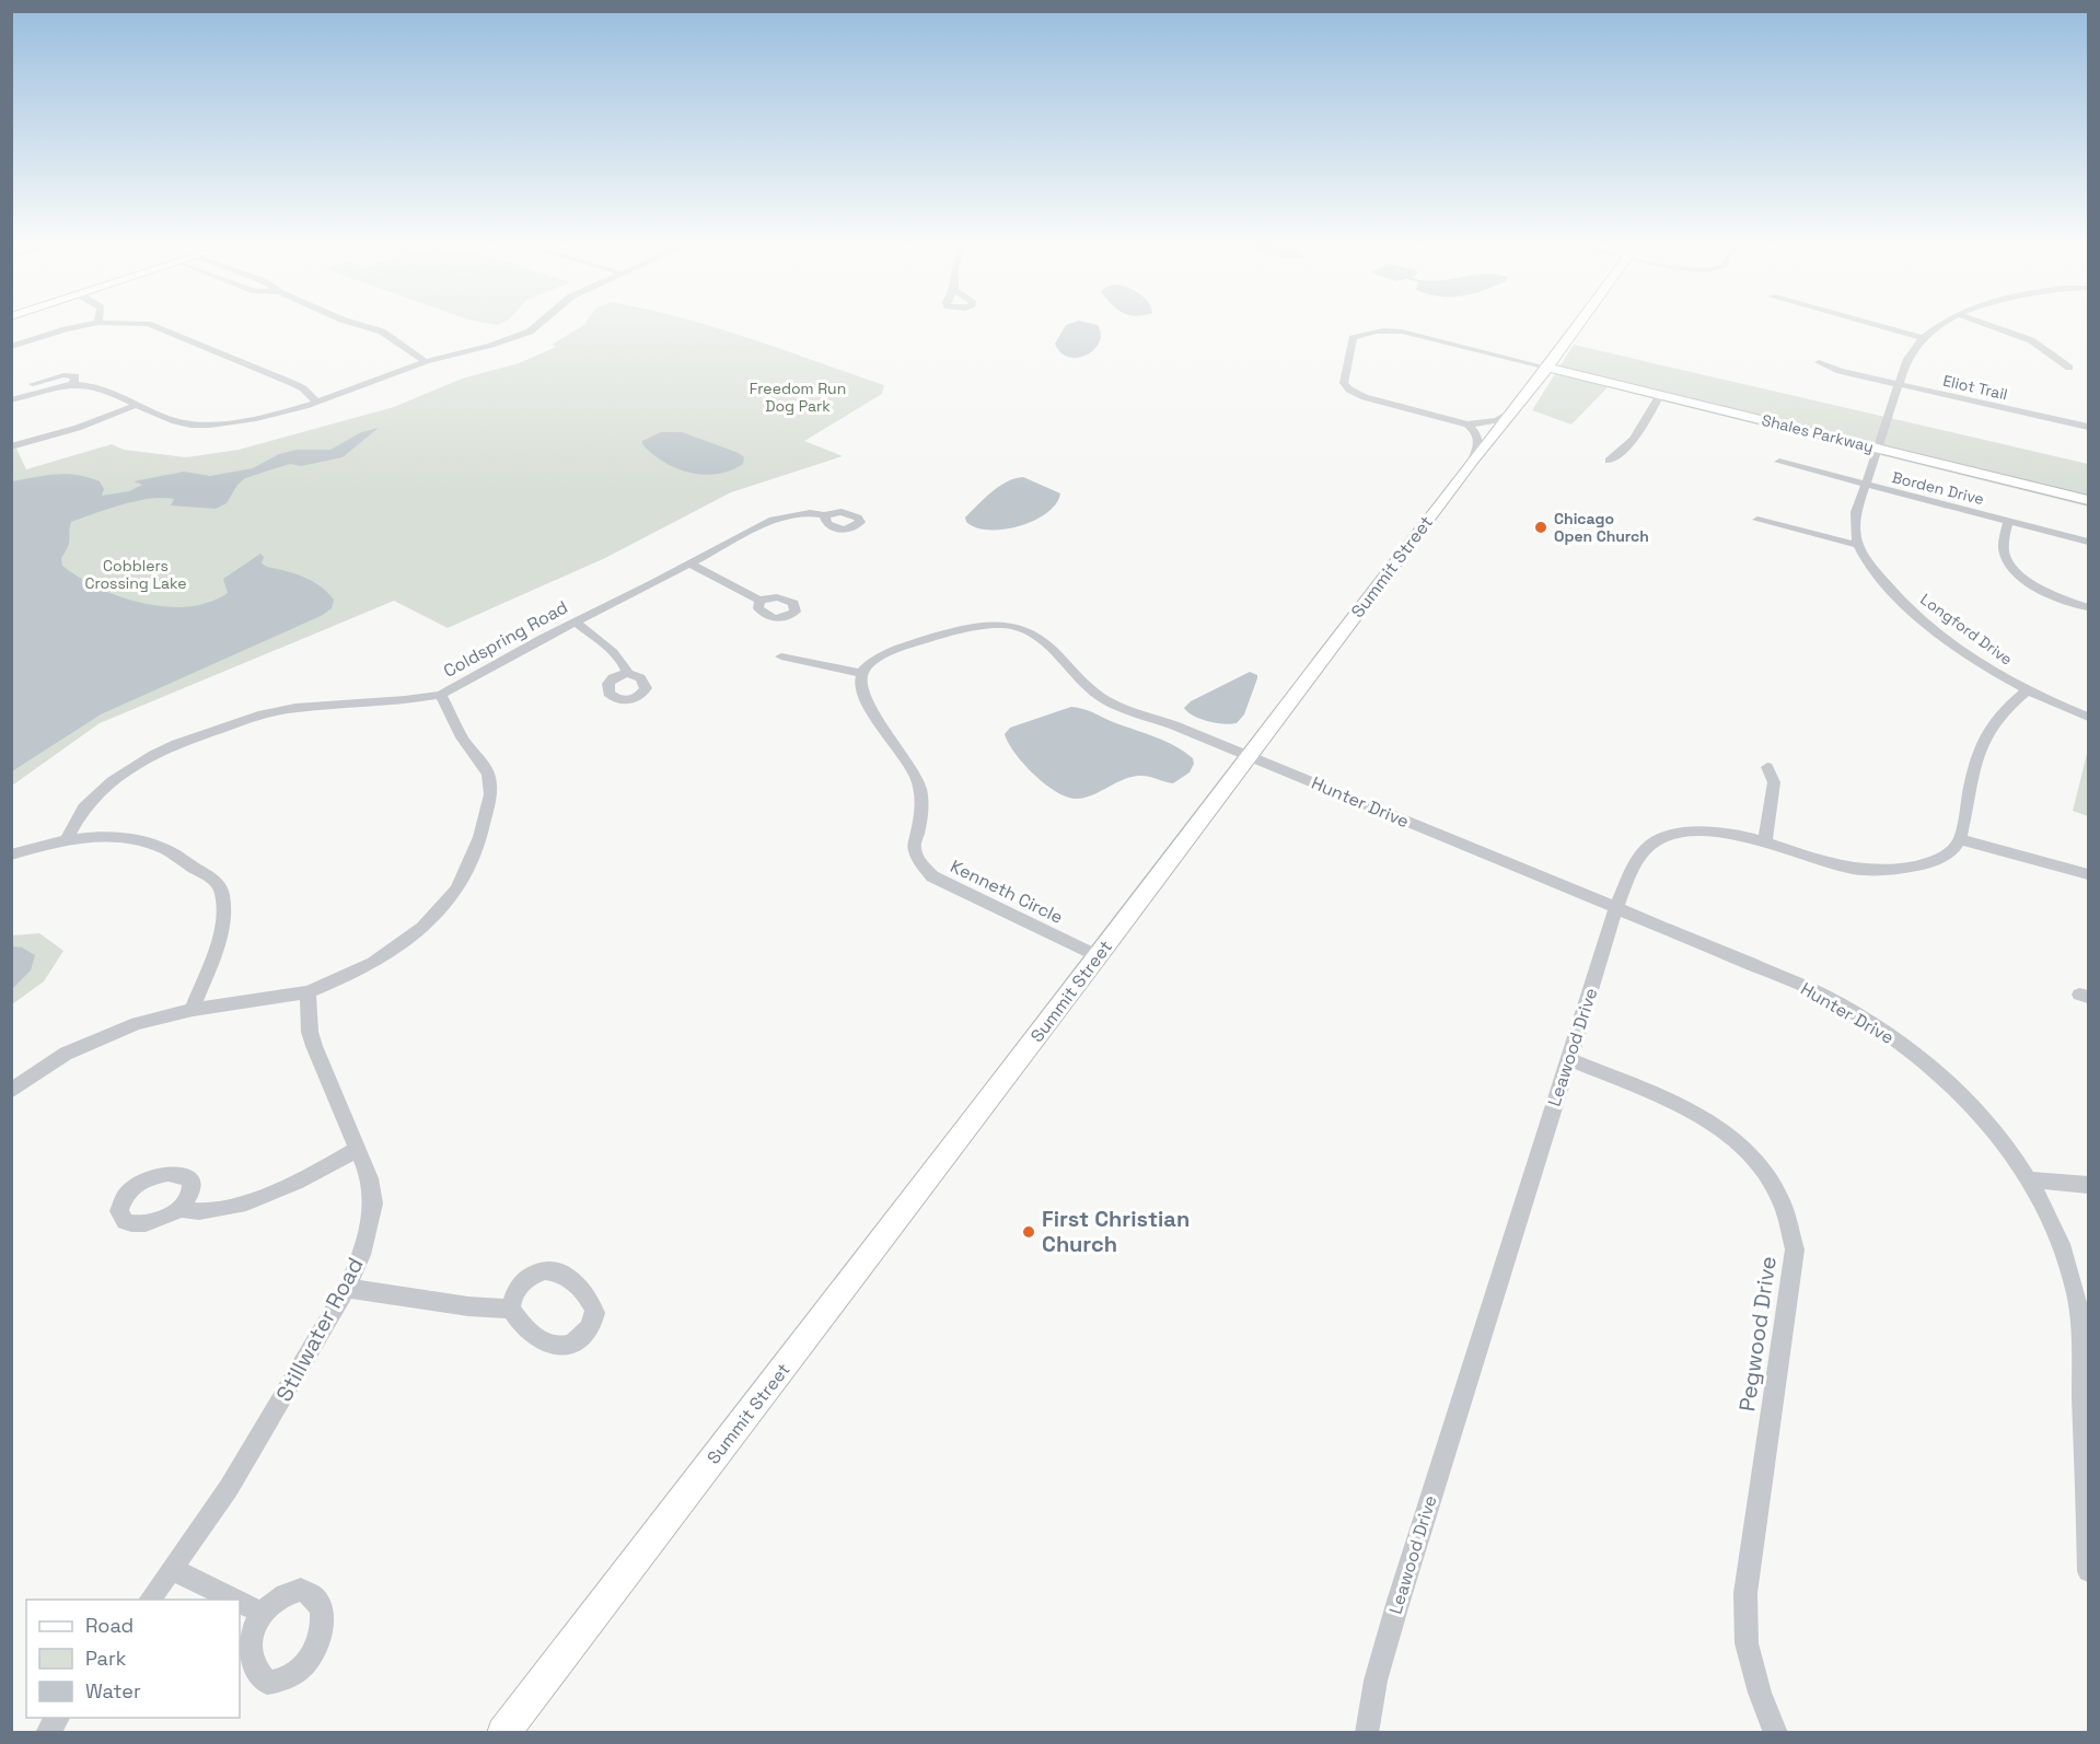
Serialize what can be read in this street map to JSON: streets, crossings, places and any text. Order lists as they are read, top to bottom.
{
  "streets": {
    "main road": ["Shales Parkway", "Summit Street"],
    "street": [
      "Eliot Trail",
      "Borden Drive",
      "Longford Drive",
      "Coldspring Road",
      "Hunter Drive",
      "Kenneth Circle",
      "Leawood Drive",
      "Stillwater Road",
      "Pegwood Drive"
    ]
  },
  "crossings": [
    ["Shales Parkway", "Summit Street"],
    ["Summit Street", "Hunter Drive"],
    ["Summit Street", "Kenneth Circle"],
    ["Hunter Drive", "Leawood Drive"],
    ["Leawood Drive", "Pegwood Drive"]
  ],
  "parks": ["Freedom Run Dog Park", "Cobblers Crossing Lake"],
  "places": ["Chicago Open Church", "First Christian Church"],
  "legend": ["Road", "Park", "Water"]
}
